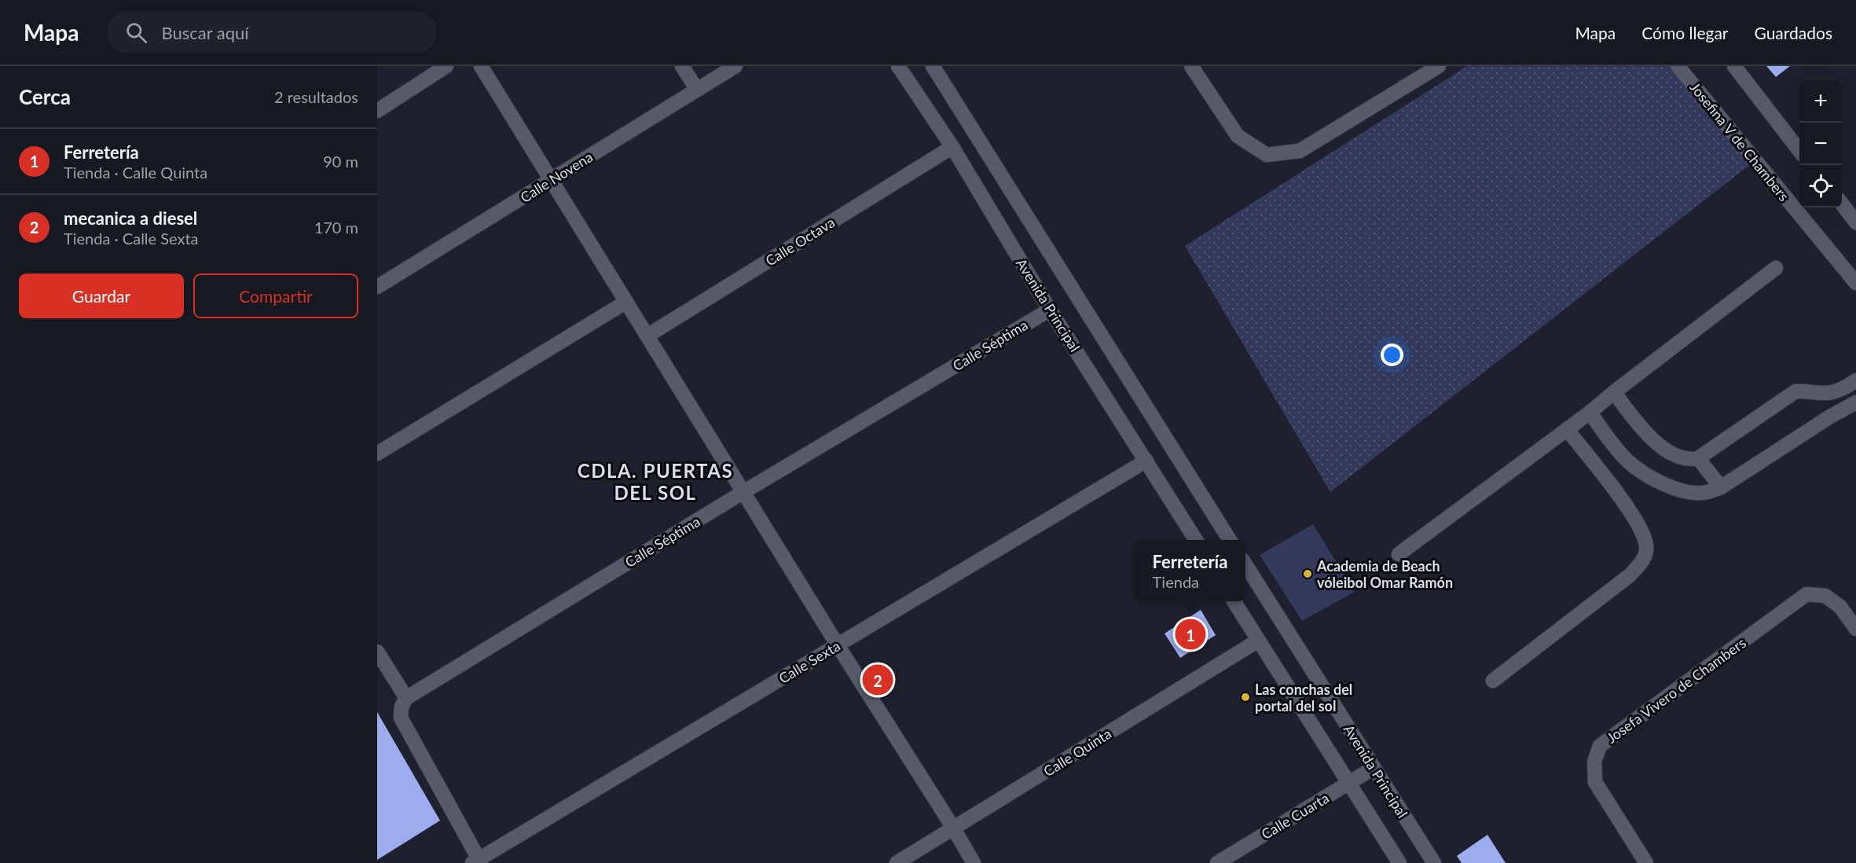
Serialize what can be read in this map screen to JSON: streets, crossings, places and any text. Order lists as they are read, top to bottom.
{
  "streets": {
    "street": [
      "Josefina V de Chambers",
      "Calle Novena",
      "Calle Octava",
      "Avenida Principal",
      "Calle Séptima",
      "Calle Sexta",
      "Josefa Vivero de Chambers",
      "Calle Quinta",
      "Calle Cuarta"
    ]
  },
  "crossings": [
    ["Calle Octava", "Avenida Principal"],
    ["Avenida Principal", "Calle Séptima"],
    ["Avenida Principal", "Calle Sexta"],
    ["Avenida Principal", "Calle Quinta"],
    ["Avenida Principal", "Calle Cuarta"]
  ],
  "districts": ["CDLA. PUERTAS DEL SOL"],
  "places": ["Academia de Beach vóleibol Omar Ramón", "Las conchas del portal del sol"],
  "page": {
    "header": "Mapa",
    "search": "Buscar aquí",
    "nav": ["Mapa", "Cómo llegar", "Guardados"],
    "heading": ["Cerca", "2 resultados"],
    "map_buttons": ["+", "−"],
    "list": [
      {
        "mark": "1",
        "name": "Ferretería",
        "note": "Tienda · Calle Quinta",
        "value": "90 m"
      },
      {
        "mark": "2",
        "name": "mecanica a diesel",
        "note": "Tienda · Calle Sexta",
        "value": "170 m"
      }
    ],
    "buttons": ["Guardar", "Compartir"],
    "popup": ["Ferretería", "Tienda"],
    "pins": ["1", "2"]
  }
}
